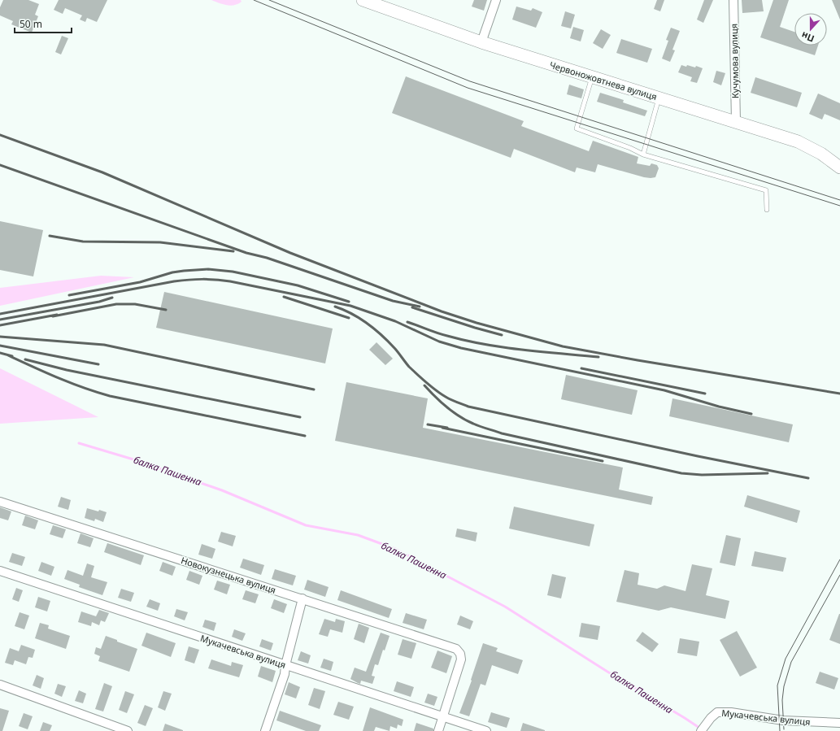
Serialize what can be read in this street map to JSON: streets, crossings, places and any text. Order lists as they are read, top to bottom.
{
  "streets": {
    "main road": ["Червоножовтнева вулиця"],
    "street": ["Кучумова вулиця", "Новокузнецька вулиця", "Мукачевська вулиця"]
  },
  "crossings": [
    ["Кучумова вулиця", "Червоножовтнева вулиця"],
    ["Новокузнецька вулиця", "Мукачевська вулиця"]
  ],
  "water": ["балка Пашенна"],
  "scale_bar": "50 m",
  "north": "bottom"
}
